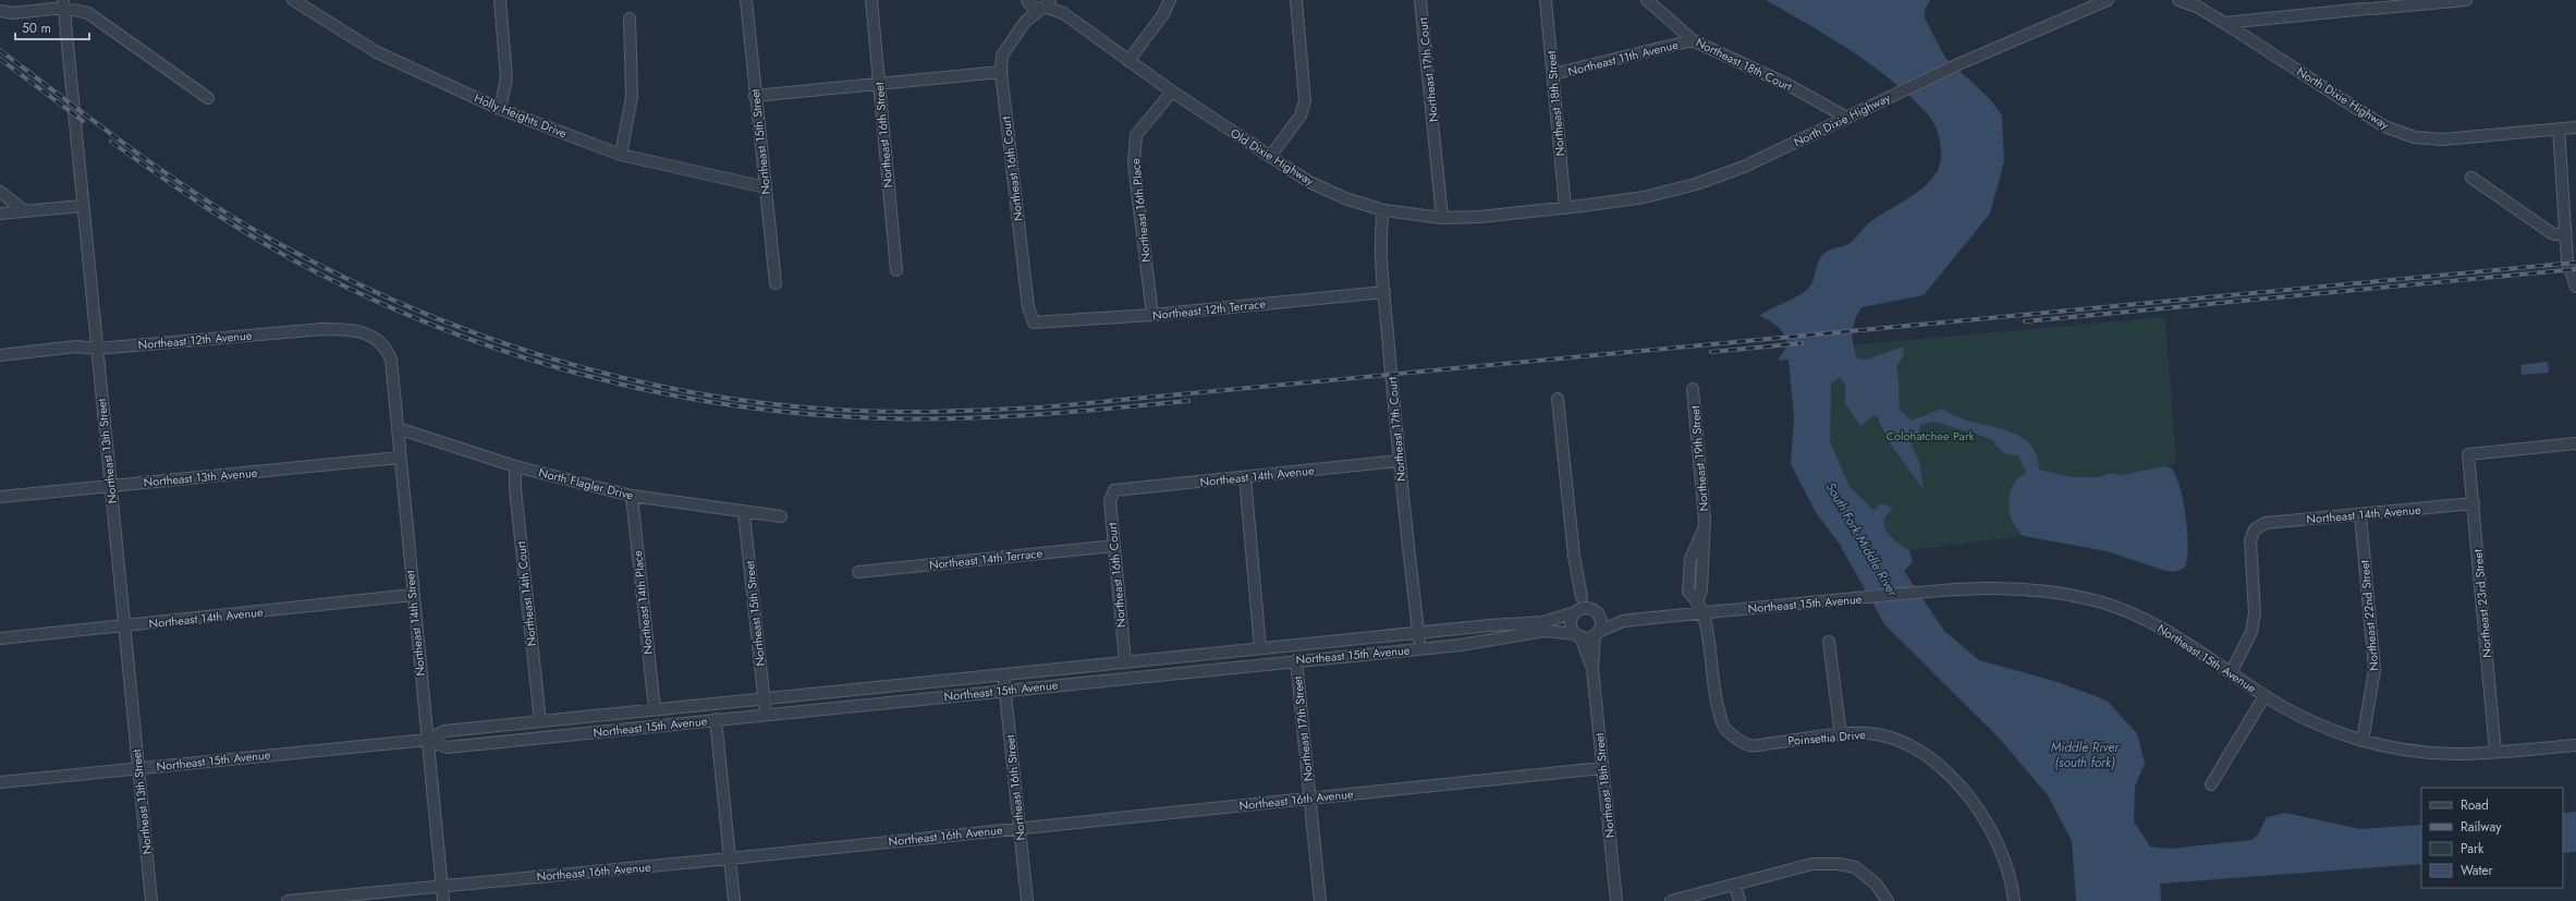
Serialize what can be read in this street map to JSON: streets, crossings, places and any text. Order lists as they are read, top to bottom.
{
  "streets": {
    "street": [
      "Northeast 11th Avenue",
      "Northeast 18th Court",
      "Northeast 17th Court",
      "North Dixie Highway",
      "Northeast 18th Street",
      "Holly Heights Drive",
      "Northeast 16th Street",
      "Northeast 15th Street",
      "Old Dixie Highway",
      "Northeast 16th Court",
      "Northeast 16th Place",
      "Northeast 12th Terrace",
      "Northeast 12th Avenue",
      "Northeast 13th Street",
      "Northeast 19th Street",
      "Northeast 14th Avenue",
      "Northeast 13th Avenue",
      "North Flagler Drive",
      "Northeast 14th Terrace",
      "Northeast 14th Court",
      "Northeast 14th Place",
      "Northeast 15th Avenue",
      "Northeast 23rd Street",
      "Northeast 22nd Street",
      "Northeast 14th Street",
      "Northeast 17th Street",
      "Poinsettia Drive",
      "Northeast 16th Avenue"
    ]
  },
  "crossings": [
    ["Northeast 11th Avenue", "Northeast 18th Court"],
    ["Northeast 11th Avenue", "Northeast 18th Street"],
    ["Northeast 18th Court", "North Dixie Highway"],
    ["Northeast 17th Court", "Old Dixie Highway"],
    ["Northeast 17th Court", "Northeast 12th Terrace"],
    ["Northeast 17th Court", "Northeast 14th Avenue"],
    ["Northeast 17th Court", "Northeast 15th Avenue"],
    ["North Dixie Highway", "Northeast 18th Street"],
    ["North Dixie Highway", "Old Dixie Highway"],
    ["Northeast 18th Street", "Old Dixie Highway"],
    ["Northeast 18th Street", "Northeast 15th Avenue"],
    ["Northeast 18th Street", "Northeast 16th Avenue"],
    ["Holly Heights Drive", "Northeast 15th Street"],
    ["Northeast 16th Street", "Northeast 15th Avenue"],
    ["Northeast 16th Street", "Northeast 16th Avenue"],
    ["Northeast 15th Street", "North Flagler Drive"],
    ["Northeast 15th Street", "Northeast 15th Avenue"],
    ["Old Dixie Highway", "Northeast 16th Court"],
    ["Old Dixie Highway", "Northeast 16th Place"],
    ["Northeast 16th Court", "Northeast 12th Terrace"],
    ["Northeast 16th Court", "Northeast 14th Avenue"],
    ["Northeast 16th Court", "Northeast 14th Terrace"],
    ["Northeast 16th Court", "Northeast 15th Avenue"],
    ["Northeast 16th Place", "Northeast 12th Terrace"],
    ["Northeast 12th Avenue", "Northeast 13th Street"],
    ["Northeast 12th Avenue", "Northeast 14th Street"],
    ["Northeast 13th Street", "Northeast 14th Avenue"],
    ["Northeast 13th Street", "Northeast 13th Avenue"],
    ["Northeast 13th Street", "Northeast 15th Avenue"],
    ["Northeast 19th Street", "Northeast 15th Avenue"],
    ["Northeast 19th Street", "Poinsettia Drive"],
    ["Northeast 14th Avenue", "Northeast 15th Avenue"],
    ["Northeast 14th Avenue", "Northeast 23rd Street"],
    ["Northeast 14th Avenue", "Northeast 22nd Street"],
    ["Northeast 14th Avenue", "Northeast 14th Street"],
    ["Northeast 13th Avenue", "Northeast 14th Street"],
    ["North Flagler Drive", "Northeast 14th Court"],
    ["North Flagler Drive", "Northeast 14th Place"],
    ["North Flagler Drive", "Northeast 14th Street"],
    ["Northeast 14th Court", "Northeast 15th Avenue"],
    ["Northeast 14th Place", "Northeast 15th Avenue"],
    ["Northeast 15th Avenue", "Northeast 23rd Street"],
    ["Northeast 15th Avenue", "Northeast 22nd Street"],
    ["Northeast 15th Avenue", "Northeast 14th Street"],
    ["Northeast 15th Avenue", "Northeast 17th Street"],
    ["Northeast 15th Avenue", "Poinsettia Drive"],
    ["Northeast 14th Street", "Northeast 16th Avenue"],
    ["Northeast 17th Street", "Northeast 16th Avenue"]
  ],
  "water": ["South Fork Middle River", "Middle River (south fork)"],
  "parks": ["Colohatchee Park"],
  "legend": [
    "Road",
    "Railway",
    "Park",
    "Water"
  ],
  "scale_bar": "50 m"
}
